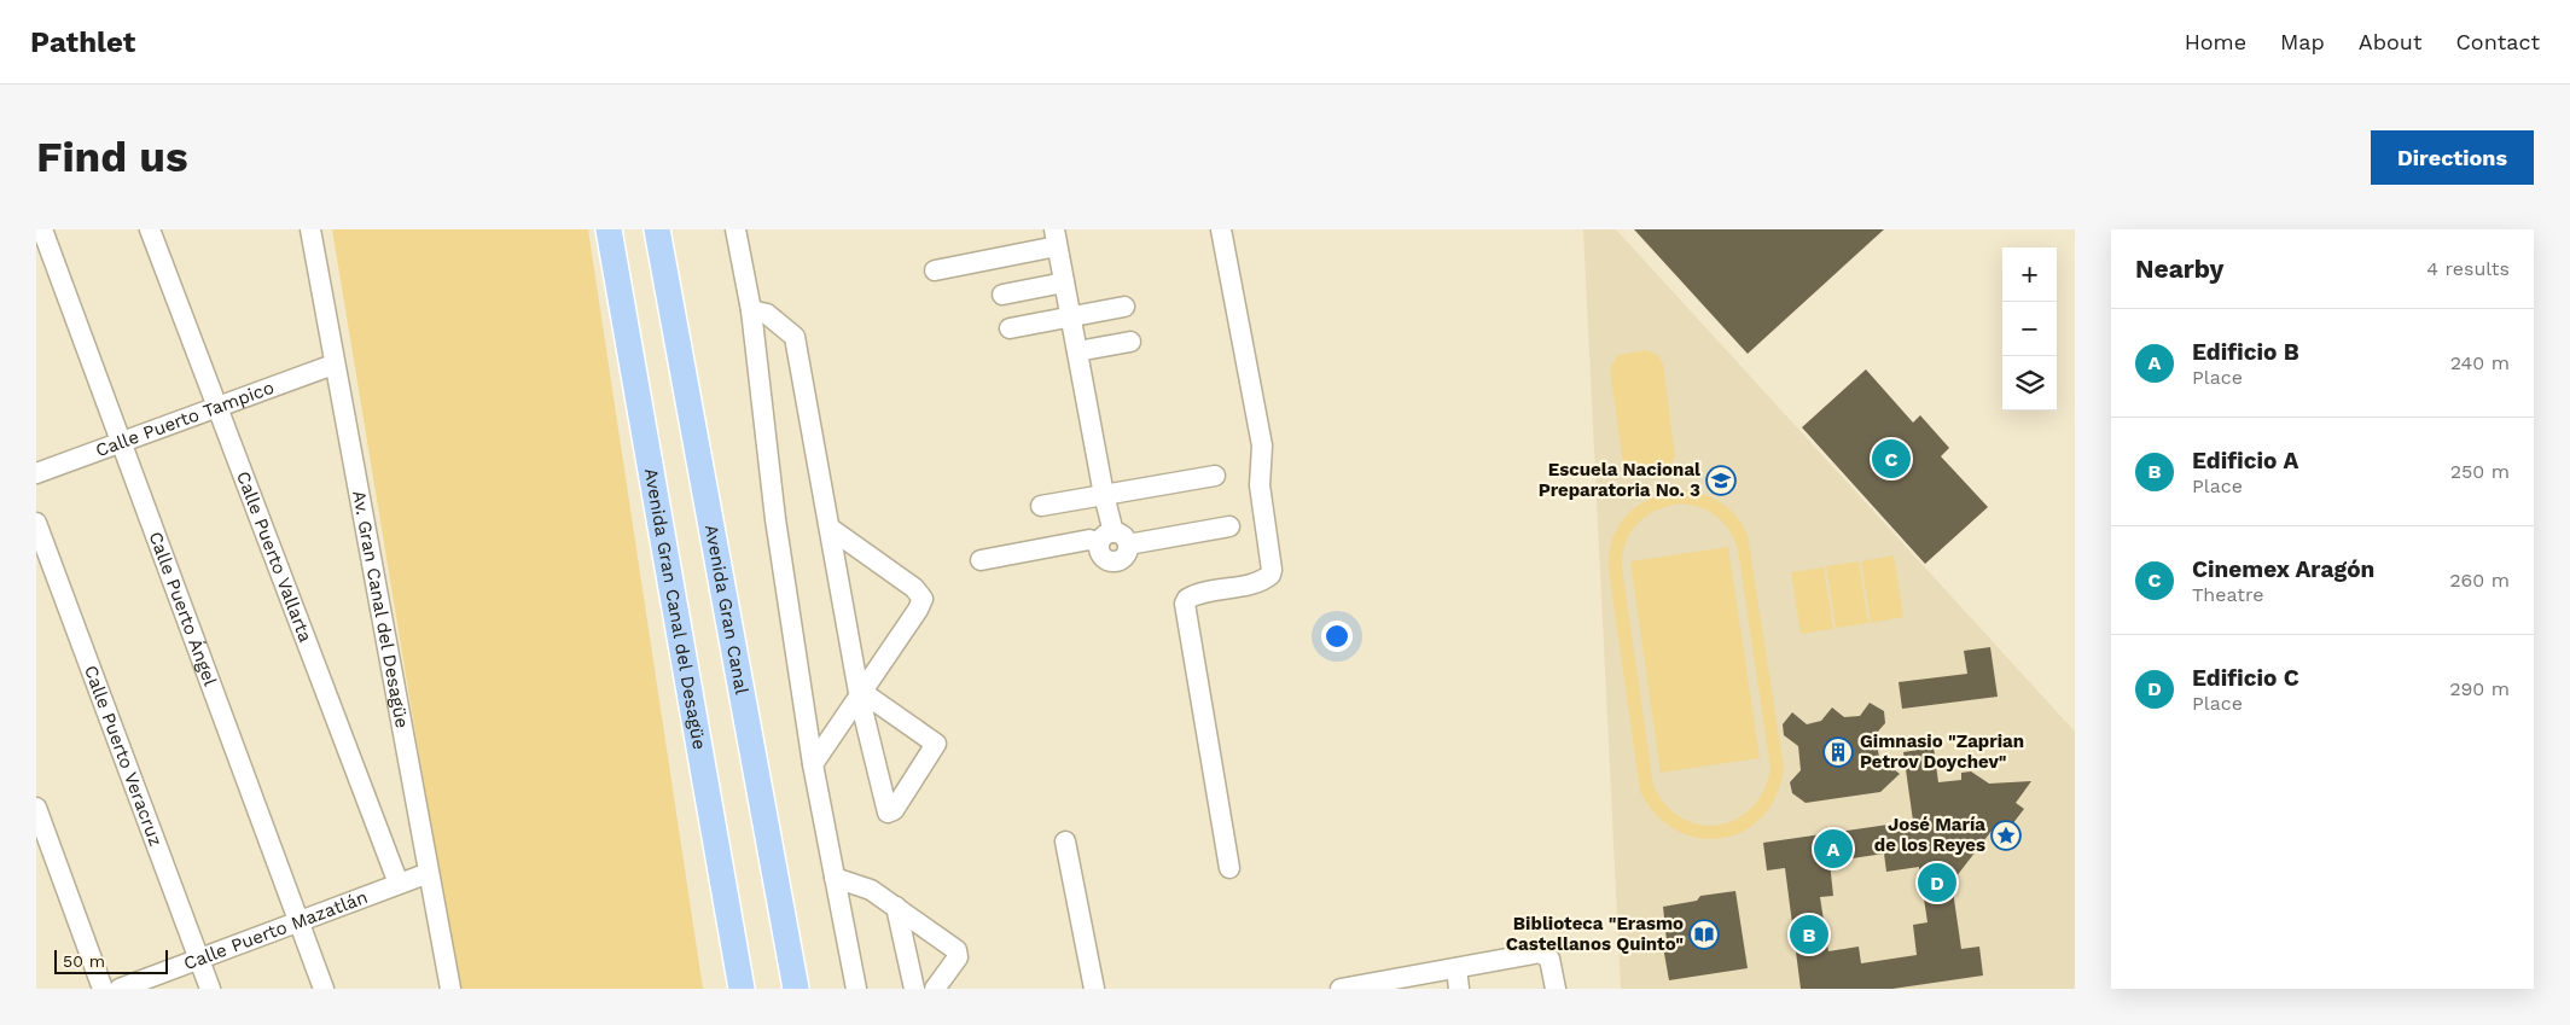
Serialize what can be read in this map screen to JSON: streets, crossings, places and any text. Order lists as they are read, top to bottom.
{
  "streets": {
    "main road": ["Avenida Gran Canal", "Avenida Gran Canal del Desagüe"],
    "street": [
      "Calle Puerto Tampico",
      "Calle Puerto Vallarta",
      "Calle Puerto Ángel",
      "Av. Gran Canal del Desagüe",
      "Calle Puerto Veracruz",
      "Calle Puerto Mazatlán"
    ]
  },
  "crossings": [
    ["Calle Puerto Tampico", "Calle Puerto Vallarta"],
    ["Calle Puerto Tampico", "Calle Puerto Ángel"],
    ["Calle Puerto Tampico", "Av. Gran Canal del Desagüe"],
    ["Calle Puerto Vallarta", "Calle Puerto Mazatlán"],
    ["Calle Puerto Ángel", "Calle Puerto Mazatlán"],
    ["Av. Gran Canal del Desagüe", "Calle Puerto Mazatlán"],
    ["Calle Puerto Veracruz", "Calle Puerto Mazatlán"]
  ],
  "places": {
    "school or university": ["Escuela Nacional Preparatoria No. 3"],
    "building": ["Gimnasio \"Zaprian Petrov Doychev\""],
    "place": ["José María de los Reyes"],
    "library": ["Biblioteca \"Erasmo Castellanos Quinto\""]
  },
  "scale_bar": "50 m",
  "page": {
    "header": "Pathlet",
    "nav": [
      "Home",
      "Map",
      "About",
      "Contact"
    ],
    "buttons": "Directions",
    "title": "Find us",
    "heading": ["Nearby", "4 results"],
    "map_buttons": ["+", "−"],
    "list": [
      {
        "mark": "A",
        "name": "Edificio B",
        "note": "Place",
        "value": "240 m"
      },
      {
        "mark": "B",
        "name": "Edificio A",
        "note": "Place",
        "value": "250 m"
      },
      {
        "mark": "C",
        "name": "Cinemex Aragón",
        "note": "Theatre",
        "value": "260 m"
      },
      {
        "mark": "D",
        "name": "Edificio C",
        "note": "Place",
        "value": "290 m"
      }
    ],
    "pins": [
      "C",
      "A",
      "D",
      "B"
    ],
    "scale": "50 m"
  }
}
